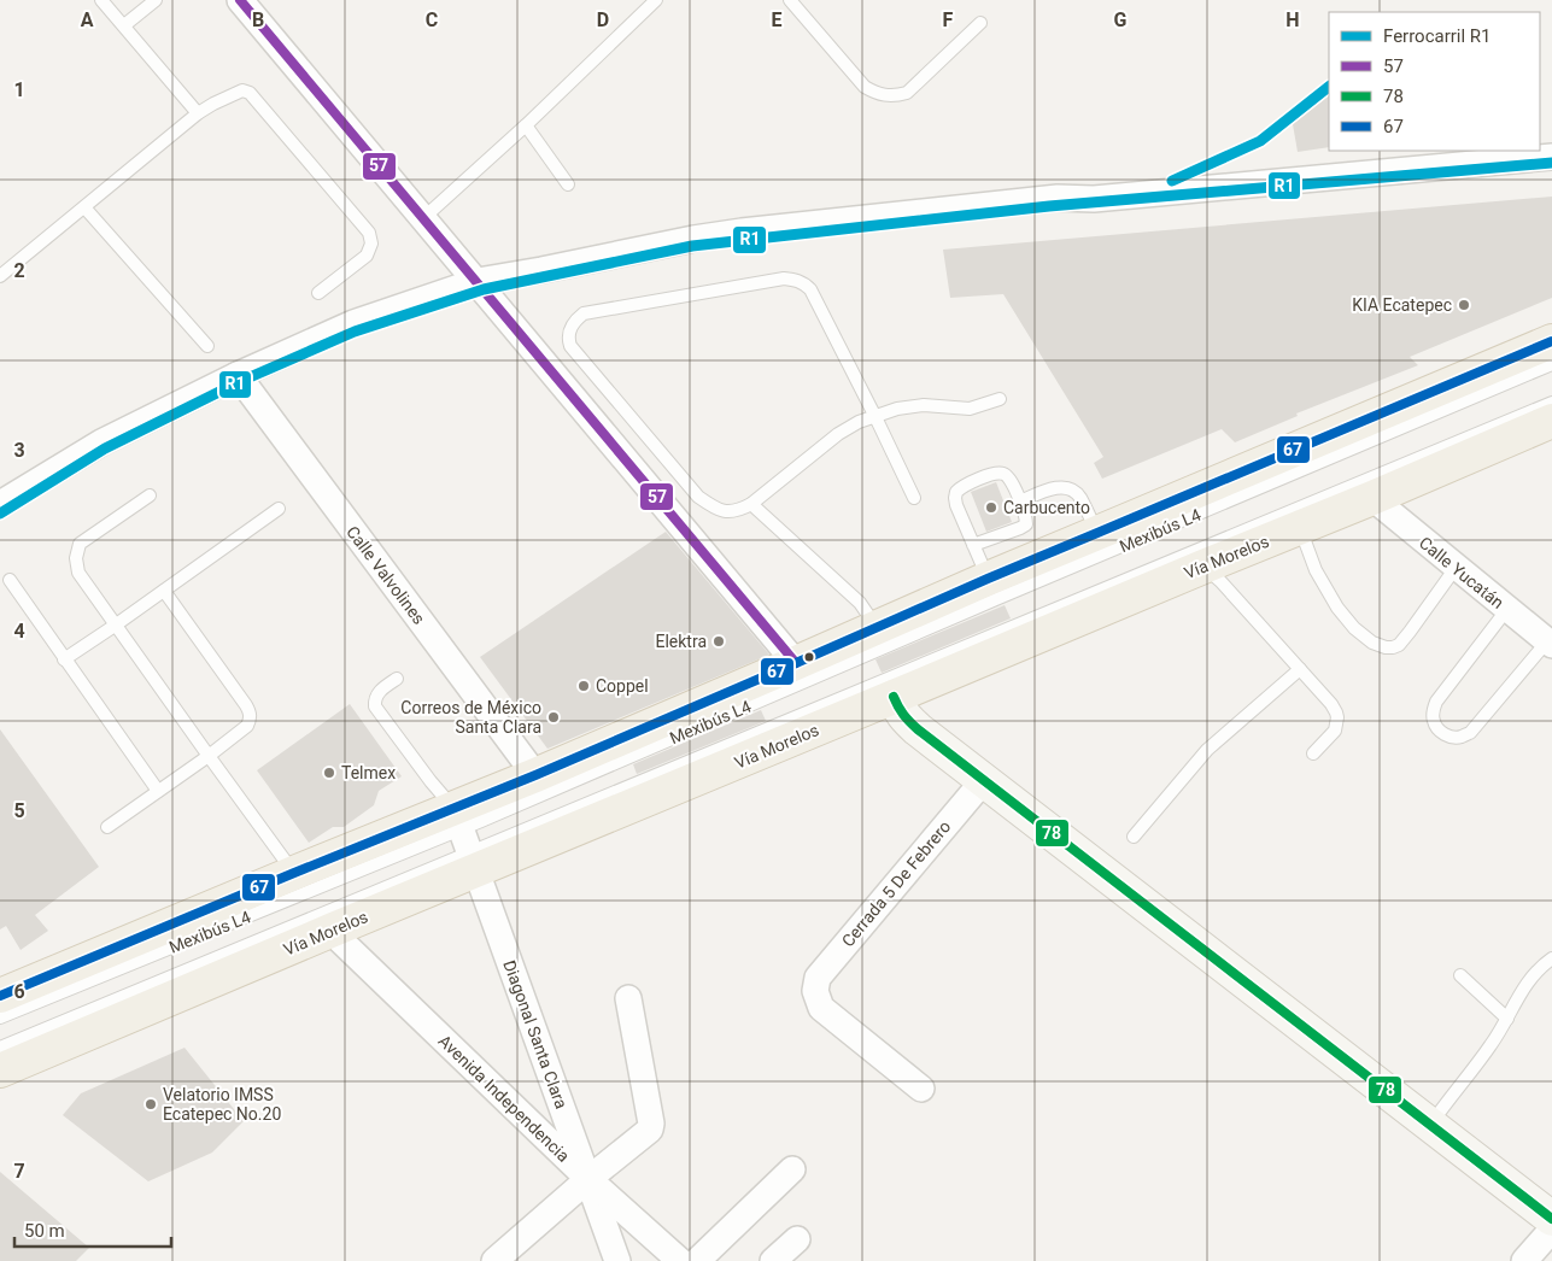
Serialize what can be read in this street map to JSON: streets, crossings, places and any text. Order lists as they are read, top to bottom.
{
  "streets": {
    "main road": ["Vía Morelos"],
    "street": [
      "Calle Yucatán",
      "Calle Valvolines",
      "Cerrada 5 De Febrero",
      "Diagonal Santa Clara",
      "Avenida Independencia"
    ],
    "lane": ["Mexibús L4"]
  },
  "crossings": [
    ["Mexibús L4", "Vía Morelos"],
    ["Mexibús L4", "Diagonal Santa Clara"],
    ["Vía Morelos", "Calle Yucatán"],
    ["Vía Morelos", "Calle Valvolines"],
    ["Vía Morelos", "Diagonal Santa Clara"],
    ["Vía Morelos", "Avenida Independencia"],
    ["Diagonal Santa Clara", "Avenida Independencia"]
  ],
  "places": [
    "KIA Ecatepec",
    "Carbucento",
    "Elektra",
    "Coppel",
    "Correos de México Santa Clara",
    "Telmex",
    "Velatorio IMSS Ecatepec No.20"
  ],
  "lines": [
    "transit line 57",
    "rail line R1",
    "transit line 67",
    "transit line 78"
  ],
  "legend": [
    "Ferrocarril R1",
    "57",
    "78",
    "67"
  ],
  "scale_bar": "50 m",
  "grid": {
    "columns": [
      "A",
      "B",
      "C",
      "D",
      "E",
      "F",
      "G",
      "H"
    ],
    "rows": [
      "1",
      "2",
      "3",
      "4",
      "5",
      "6",
      "7"
    ]
  }
}
